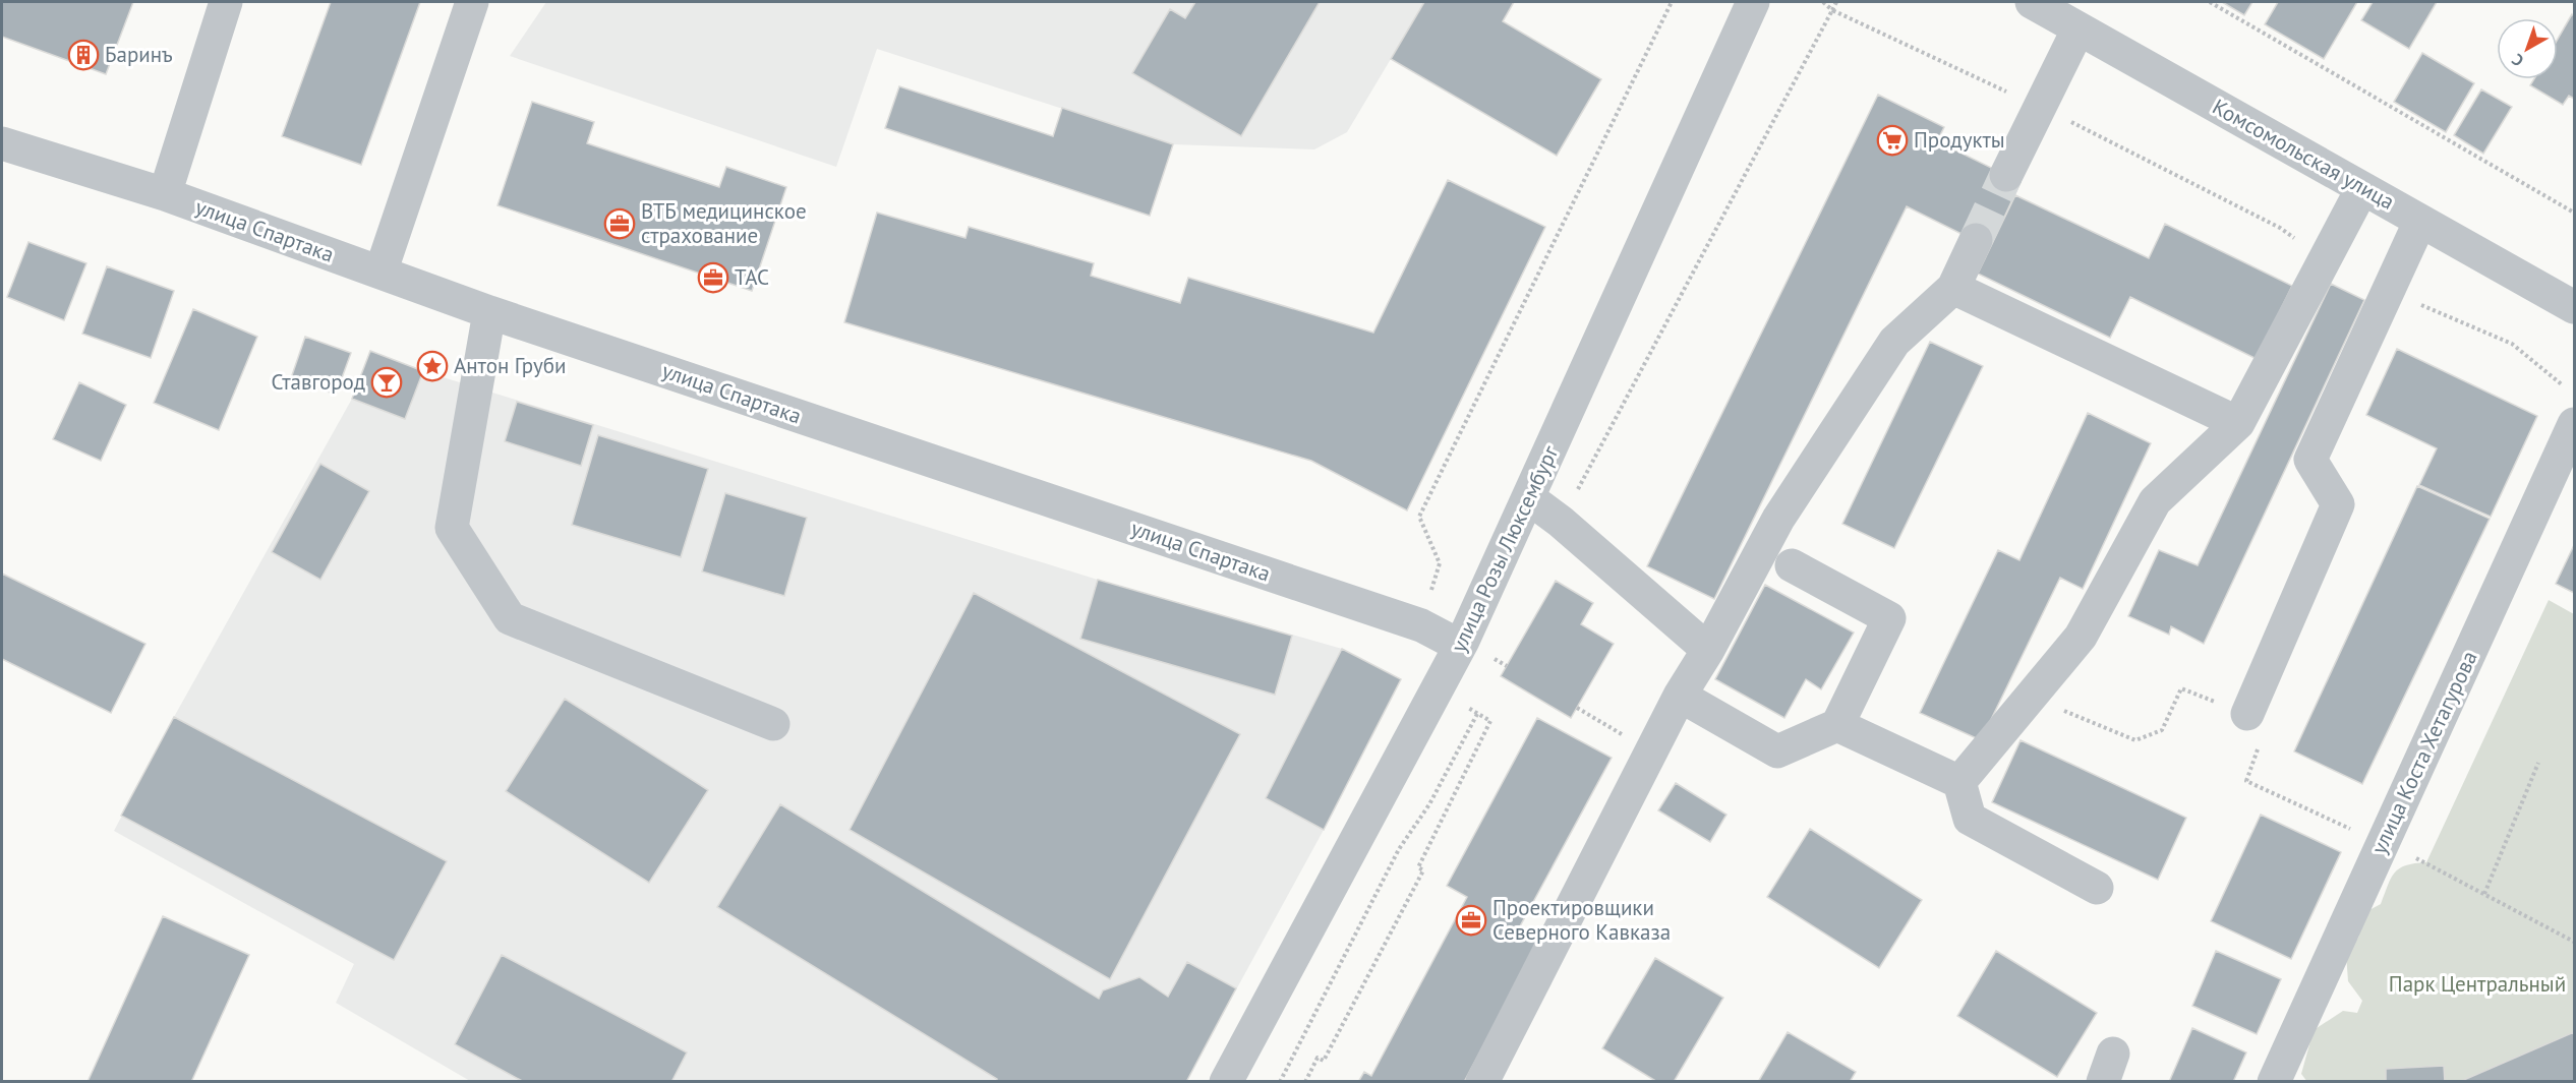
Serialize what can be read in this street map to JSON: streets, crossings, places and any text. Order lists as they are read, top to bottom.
{
  "streets": {
    "street": [
      "Комсомольская улица",
      "улица Спартака",
      "улица Розы Люксембург",
      "улица Коста Хетагурова"
    ]
  },
  "crossings": [
    ["улица Спартака", "улица Розы Люксембург"]
  ],
  "parks": ["Парк Центральный"],
  "places": {
    "building": ["Баринъ"],
    "supermarket": ["Продукты"],
    "office": ["ВТБ медицинское страхование", "ТАС", "Проектировщики Северного Кавказа"],
    "place": ["Антон Груби"],
    "bar": ["Ставгород"]
  },
  "north": "bottom left"
}
